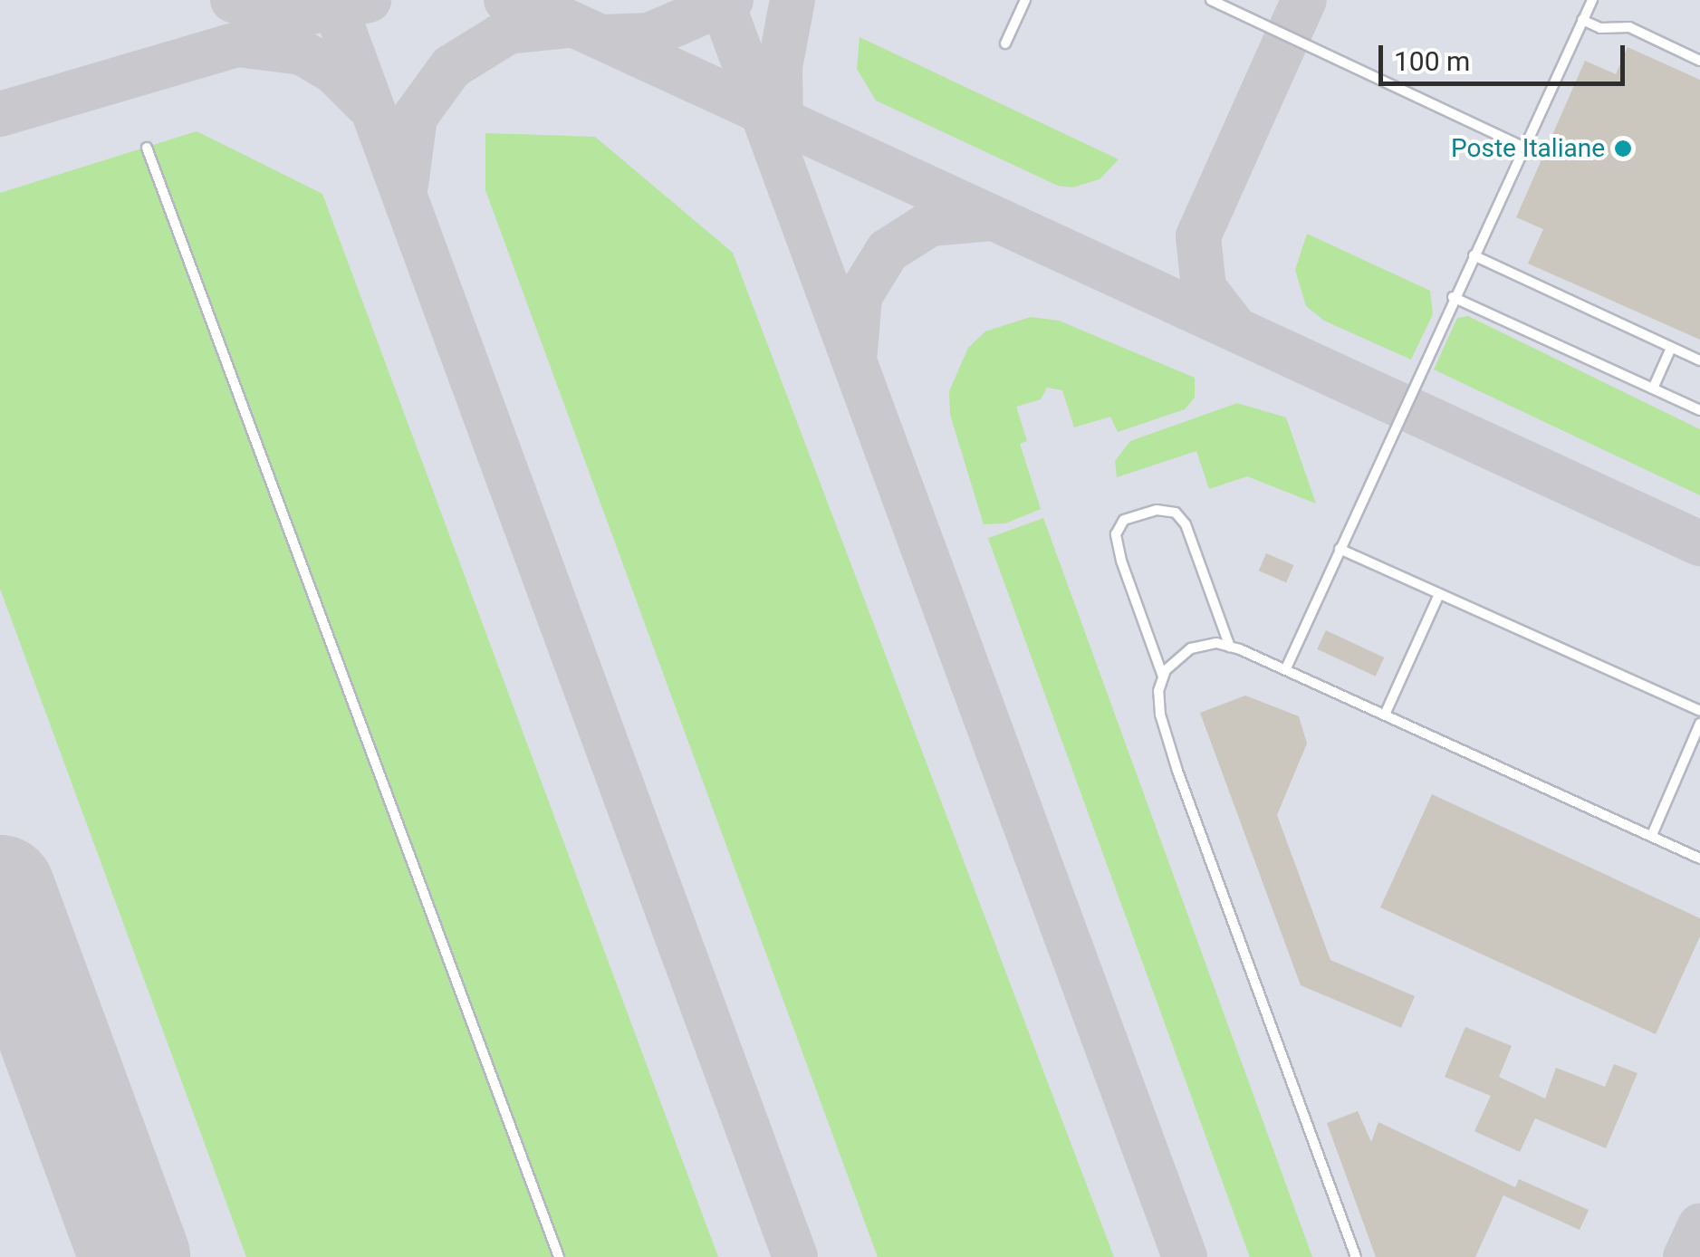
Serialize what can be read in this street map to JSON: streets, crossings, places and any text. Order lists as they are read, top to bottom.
{
  "places": ["Poste Italiane"],
  "scale_bar": "100 m"
}
